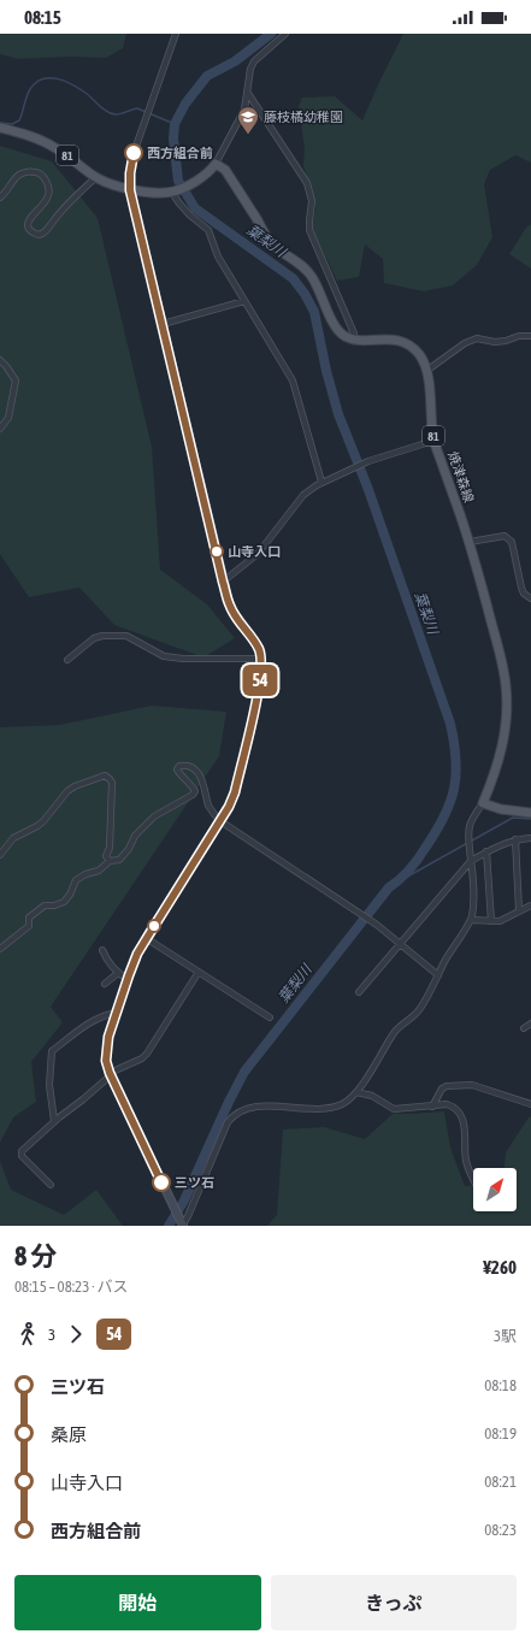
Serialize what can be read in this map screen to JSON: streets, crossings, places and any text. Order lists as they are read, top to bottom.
{
  "streets": {
    "main road": ["81", "焼津森線"]
  },
  "water": ["葉梨川"],
  "places": {
    "school or university": ["藤枝橘幼稚園"],
    "other": ["西方組合前", "山寺入口", "三ツ石"]
  },
  "lines": ["bus line 54"],
  "north": "top right",
  "page": {
    "status": "08:15",
    "on_map": "54",
    "heading": ["8 分", "08:15 – 08:23 · バス", "¥260"],
    "legs": ["3", "54", "3駅"],
    "list": [
      {
        "name": "三ツ石",
        "value": "08:18"
      },
      {
        "name": "桑原",
        "value": "08:19"
      },
      {
        "name": "山寺入口",
        "value": "08:21"
      },
      {
        "name": "西方組合前",
        "value": "08:23"
      }
    ],
    "buttons": ["開始", "きっぷ"]
  }
}
